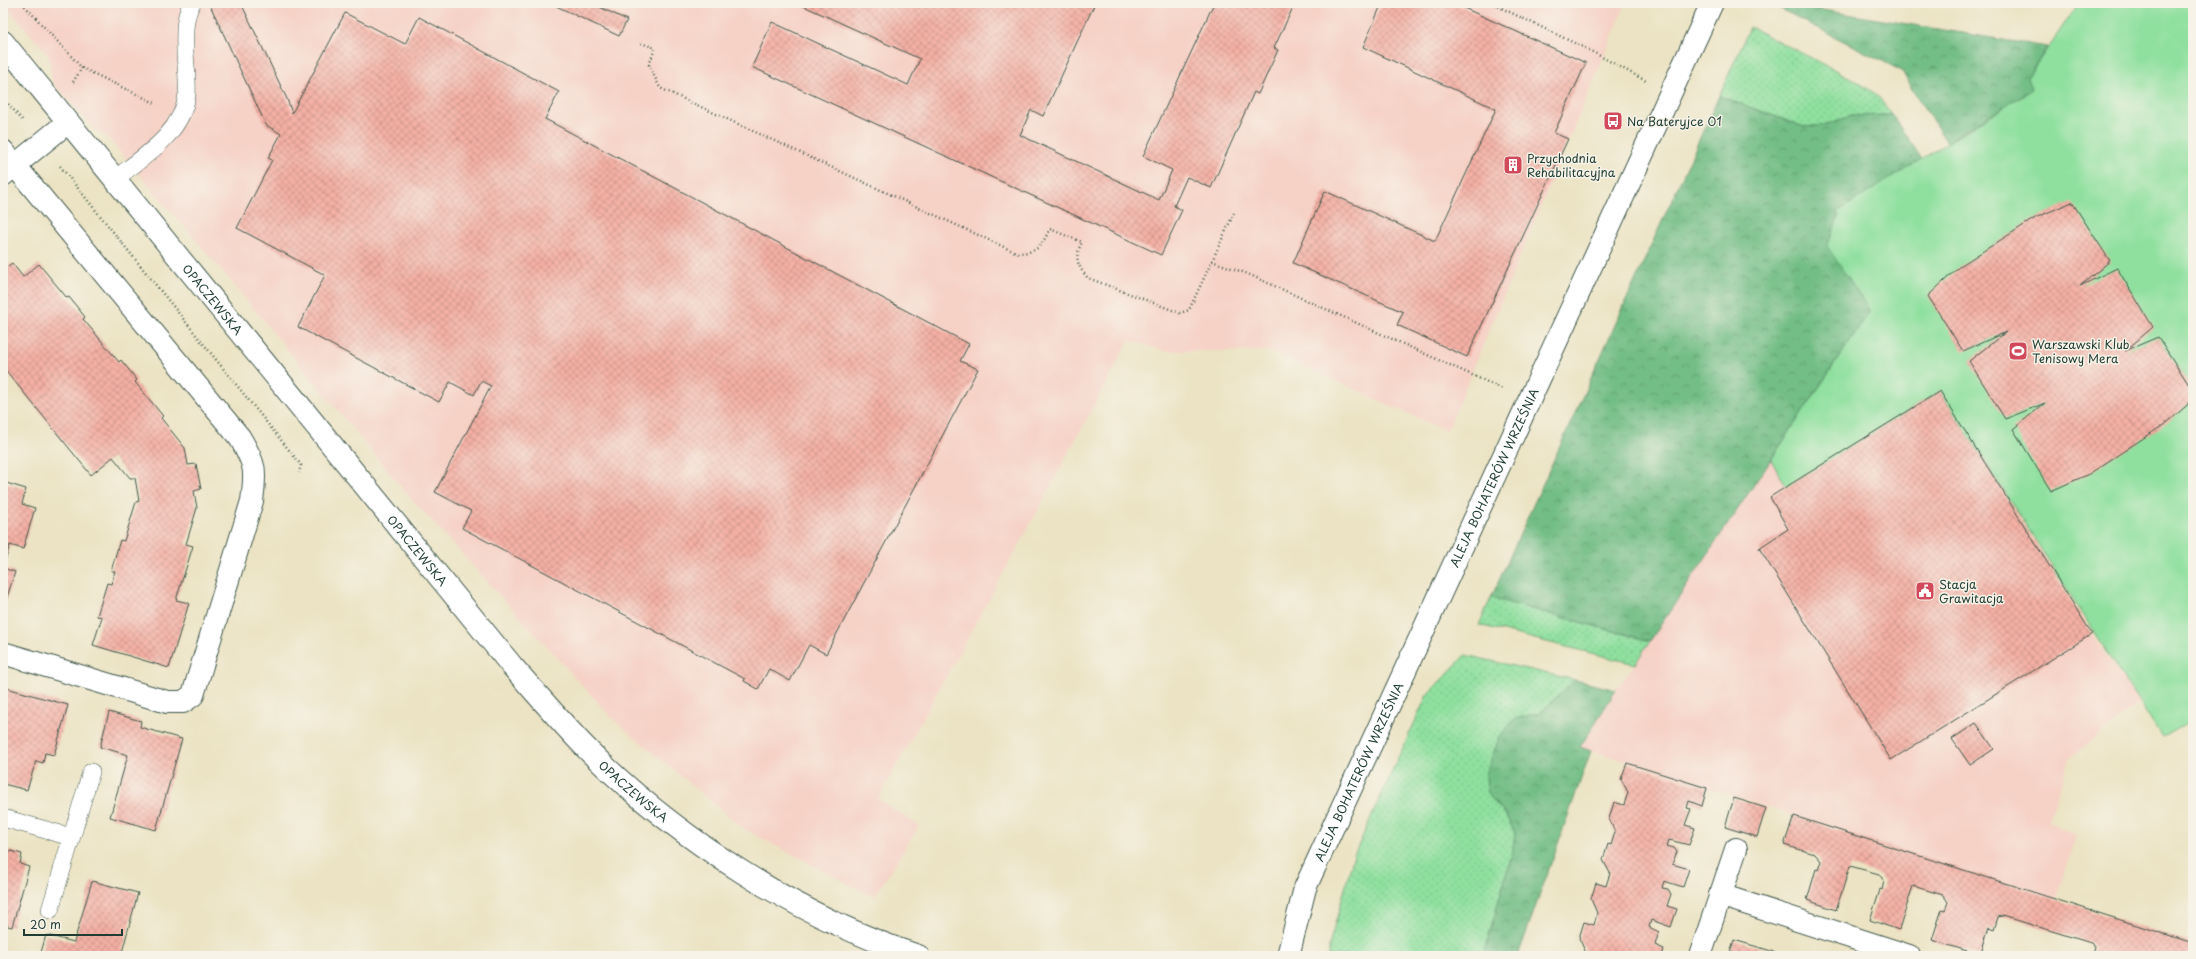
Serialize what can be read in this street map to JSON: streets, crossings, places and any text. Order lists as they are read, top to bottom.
{
  "streets": {
    "street": ["OPACZEWSKA", "ALEJA BOHATERÓW WRZEŚNIA"]
  },
  "places": {
    "bus stop": ["Na Bateryjce 01"],
    "building": ["Przychodnia Rehabilitacyjna"],
    "sports": ["Warszawski Klub Tenisowy Mera"],
    "public building": ["Stacja Grawitacja"]
  },
  "scale_bar": "20 m"
}
